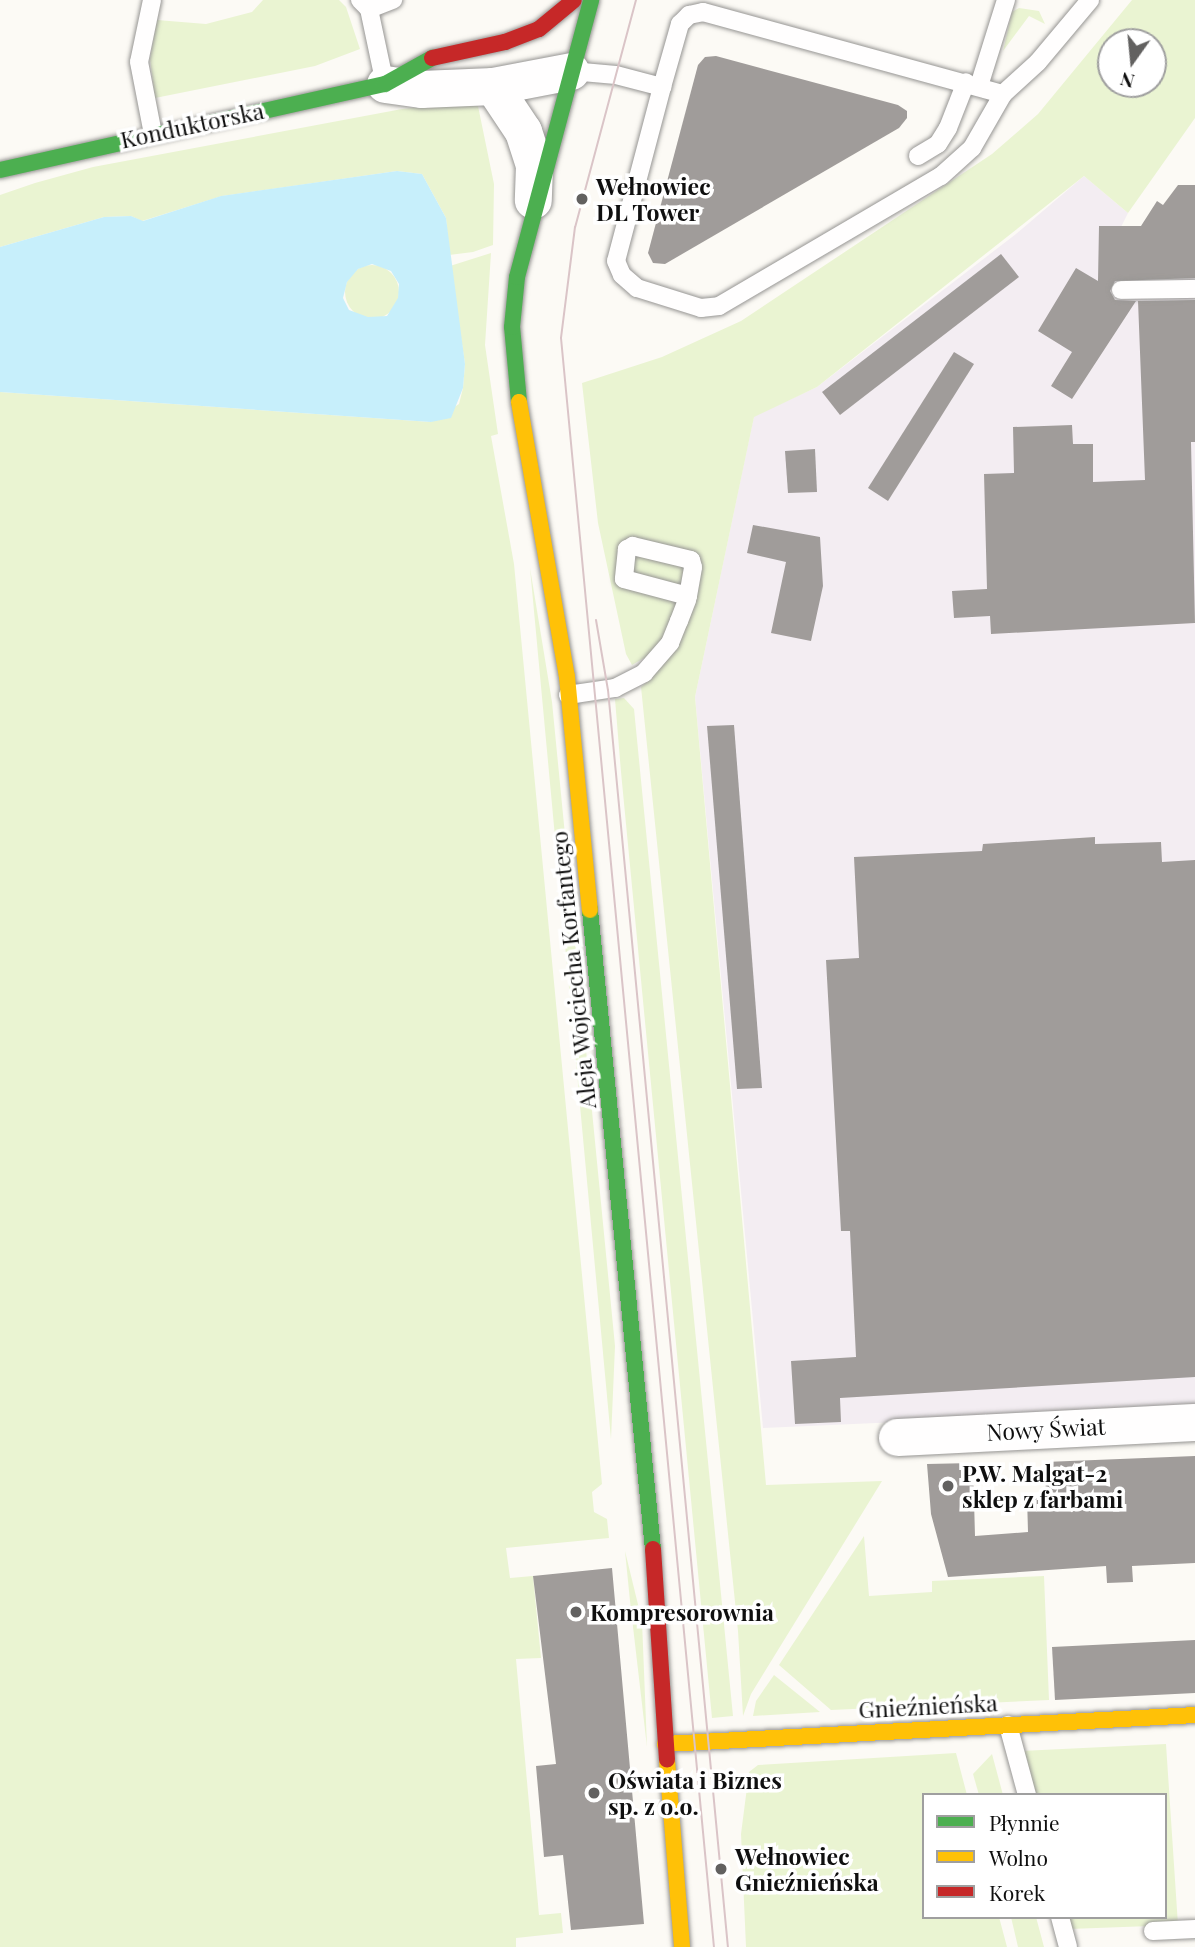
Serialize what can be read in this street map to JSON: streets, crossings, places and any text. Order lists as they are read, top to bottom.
{
  "streets": {
    "main road": ["Konduktorska", "Aleja Wojciecha Korfantego", "Gnieźnieńska"],
    "street": ["Nowy Świat"]
  },
  "crossings": [
    ["Konduktorska", "Aleja Wojciecha Korfantego"],
    ["Aleja Wojciecha Korfantego", "Gnieźnieńska"]
  ],
  "places": [
    "Wełnowiec DL Tower",
    "P.W. Malgat-2 sklep z farbami",
    "Kompresorownia",
    "Oświata i Biznes sp. z o.o.",
    "Wełnowiec Gnieźnieńska"
  ],
  "legend": ["Płynnie", "Wolno", "Korek"],
  "north": "bottom"
}
